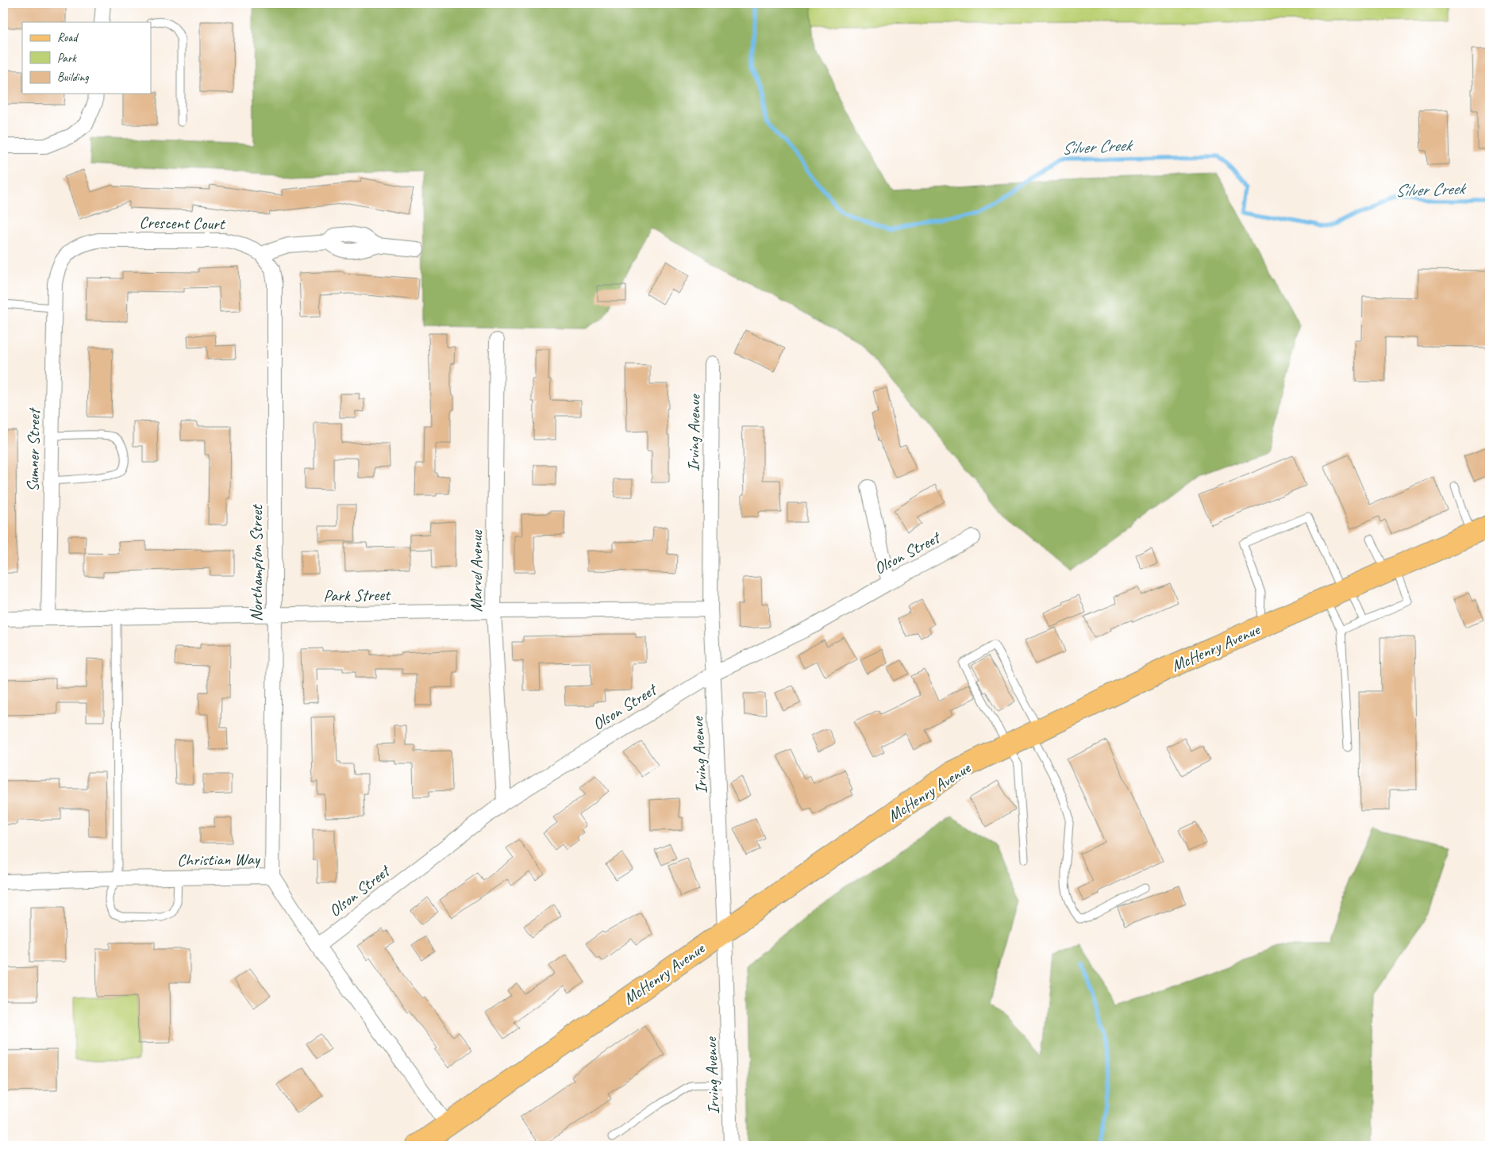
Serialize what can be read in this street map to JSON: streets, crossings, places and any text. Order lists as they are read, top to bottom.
{
  "streets": {
    "main road": ["McHenry Avenue"],
    "street": [
      "Crescent Court",
      "Irving Avenue",
      "Sumner Street",
      "Olson Street",
      "Northampton Street",
      "Marvel Avenue",
      "Park Street",
      "Christian Way"
    ]
  },
  "crossings": [
    ["Crescent Court", "Sumner Street"],
    ["Crescent Court", "Northampton Street"],
    ["Irving Avenue", "Olson Street"],
    ["Irving Avenue", "Park Street"],
    ["Irving Avenue", "McHenry Avenue"],
    ["Sumner Street", "Park Street"],
    ["Olson Street", "Marvel Avenue"],
    ["Olson Street", "Christian Way"],
    ["Northampton Street", "Park Street"],
    ["Northampton Street", "Christian Way"],
    ["Marvel Avenue", "Park Street"],
    ["McHenry Avenue", "Christian Way"]
  ],
  "water": ["Silver Creek"],
  "legend": ["Road", "Park", "Building"]
}
